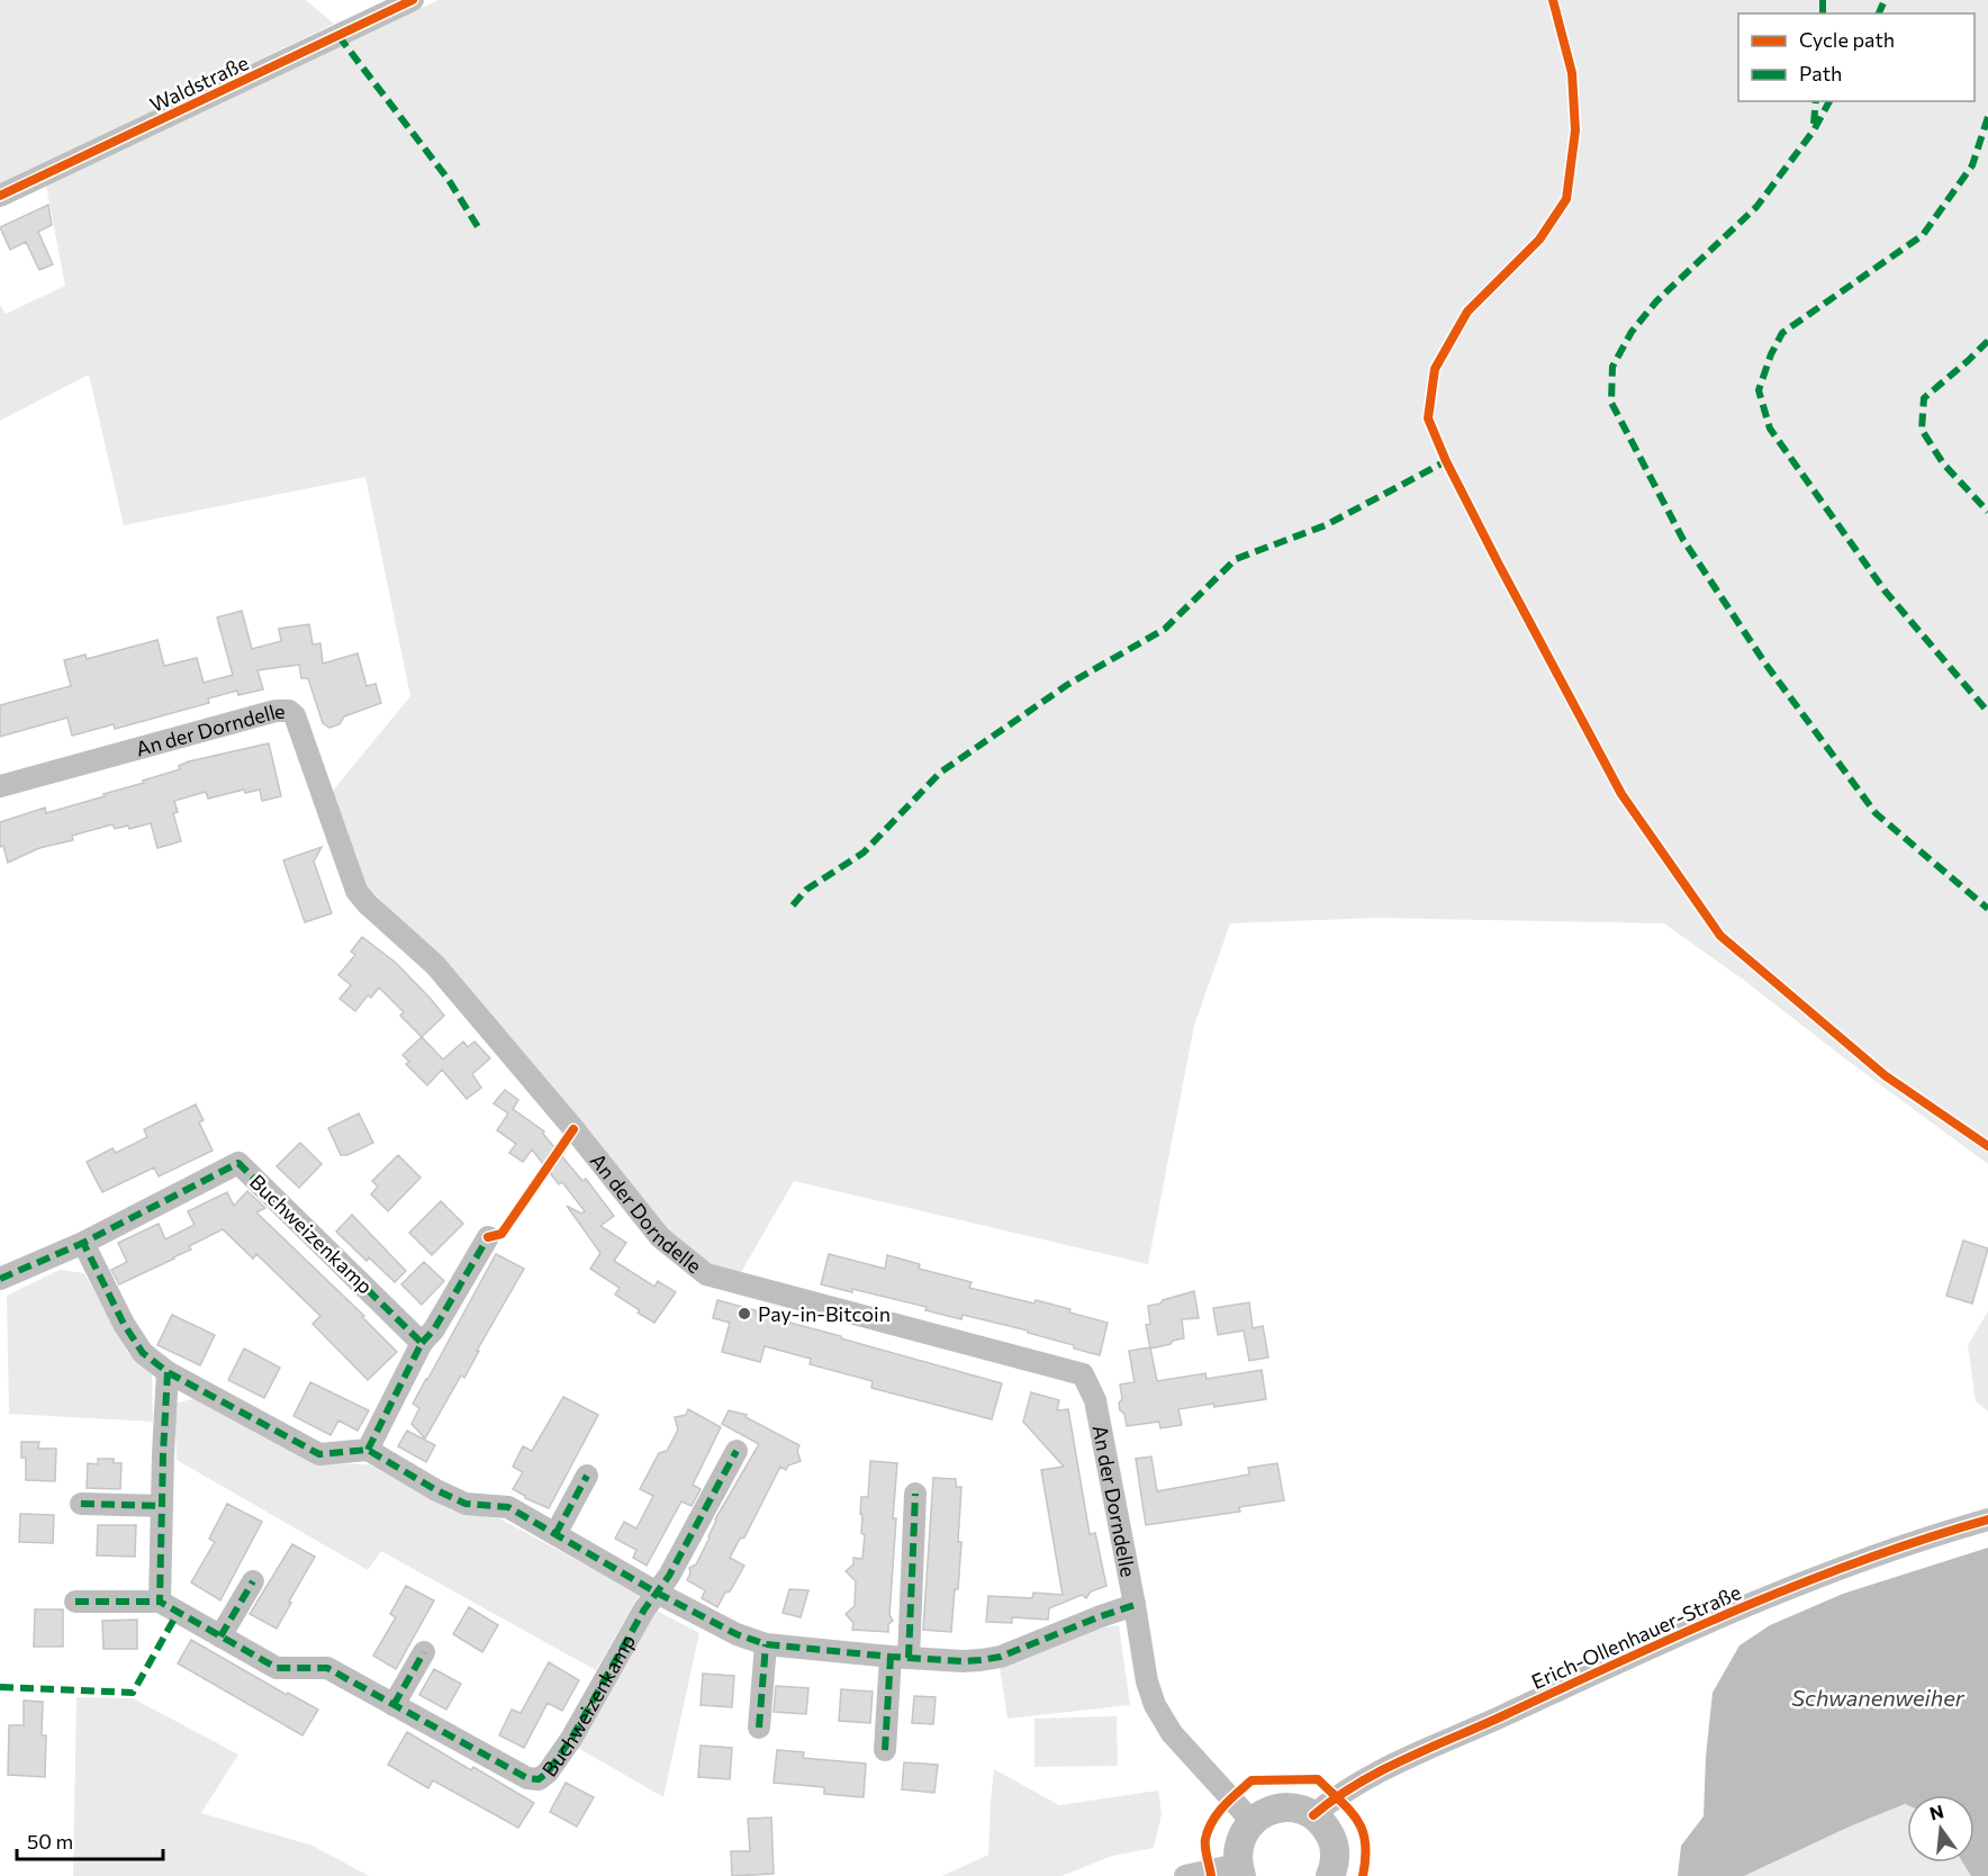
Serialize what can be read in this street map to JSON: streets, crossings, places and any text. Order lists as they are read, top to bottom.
{
  "streets": {
    "street": [
      "Waldstraße",
      "An der Dorndelle",
      "Buchweizenkamp",
      "Erich-Ollenhauer-Straße"
    ]
  },
  "water": ["Schwanenweiher"],
  "places": ["Pay-in-Bitcoin"],
  "legend": ["Cycle path", "Path"],
  "scale_bar": "50 m",
  "north": "top"
}
